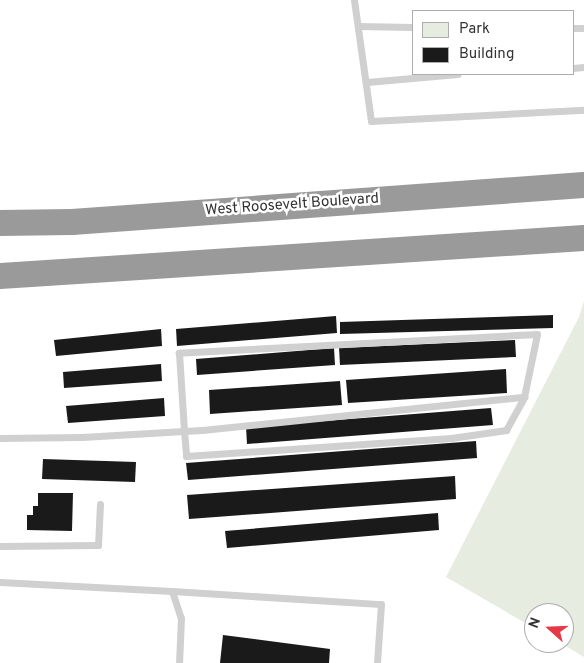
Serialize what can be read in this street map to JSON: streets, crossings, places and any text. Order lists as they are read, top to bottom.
{
  "streets": {
    "highway": ["West Roosevelt Boulevard"]
  },
  "legend": ["Park", "Building"],
  "north": "left"
}
